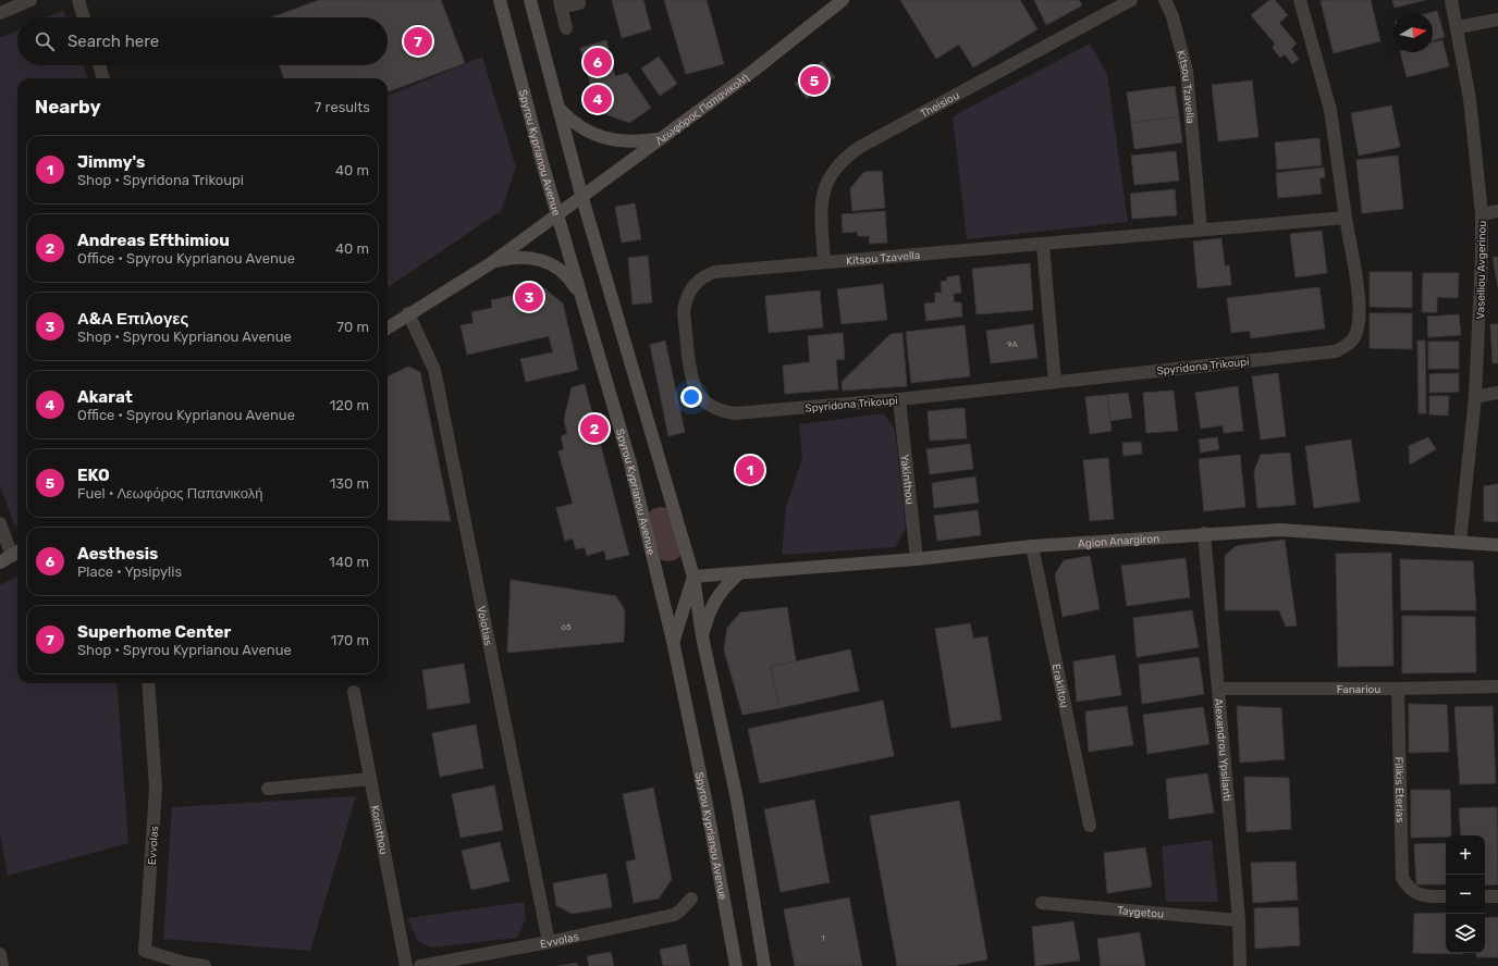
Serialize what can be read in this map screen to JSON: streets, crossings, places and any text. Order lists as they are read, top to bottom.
{
  "streets": {
    "main road": ["Λεωφόρος Παπανικολή", "Spyrou Kyprianou Avenue", "Agion Anargiron"],
    "street": [
      "Kitsou Tzavella",
      "Theisiou",
      "Vaseiliou Avgerinou",
      "Spyridona Trikoupi",
      "Yakinthou",
      "Voiotias",
      "Eraklitou",
      "Fanariou",
      "Alexandrou Ypsilanti",
      "Filikis Eterias",
      "Korinthou",
      "EvvoIas",
      "Taygetou"
    ]
  },
  "crossings": [
    ["Kitsou Tzavella", "Theisiou"],
    ["Kitsou Tzavella", "Spyridona Trikoupi"],
    ["Λεωφόρος Παπανικολή", "Spyrou Kyprianou Avenue"],
    ["Vaseiliou Avgerinou", "Agion Anargiron"],
    ["Spyridona Trikoupi", "Yakinthou"],
    ["Yakinthou", "Agion Anargiron"],
    ["Agion Anargiron", "Eraklitou"],
    ["Agion Anargiron", "Alexandrou Ypsilanti"],
    ["Voiotias", "EvvoIas"],
    ["Fanariou", "Alexandrou Ypsilanti"],
    ["Fanariou", "Filikis Eterias"],
    ["Alexandrou Ypsilanti", "Taygetou"]
  ],
  "house_numbers": ["9A", "65", "1"],
  "north": "right",
  "page": {
    "search": "Search here",
    "pins": [
      "7",
      "6",
      "5",
      "4",
      "3",
      "2",
      "1"
    ],
    "heading": ["Nearby", "7 results"],
    "list": [
      {
        "mark": "1",
        "name": "Jimmy's",
        "note": "Shop · Spyridona Trikoupi",
        "value": "40 m"
      },
      {
        "mark": "2",
        "name": "Andreas Efthimiou",
        "note": "Office · Spyrou Kyprianou Avenue",
        "value": "40 m"
      },
      {
        "mark": "3",
        "name": "Α&Α Επιλογες",
        "note": "Shop · Spyrou Kyprianou Avenue",
        "value": "70 m"
      },
      {
        "mark": "4",
        "name": "Akarat",
        "note": "Office · Spyrou Kyprianou Avenue",
        "value": "120 m"
      },
      {
        "mark": "5",
        "name": "EKO",
        "note": "Fuel · Λεωφόρος Παπανικολή",
        "value": "130 m"
      },
      {
        "mark": "6",
        "name": "Aesthesis",
        "note": "Place · Ypsipylis",
        "value": "140 m"
      },
      {
        "mark": "7",
        "name": "Superhome Center",
        "note": "Shop · Spyrou Kyprianou Avenue",
        "value": "170 m"
      }
    ],
    "map_buttons": ["+", "−"]
  }
}
